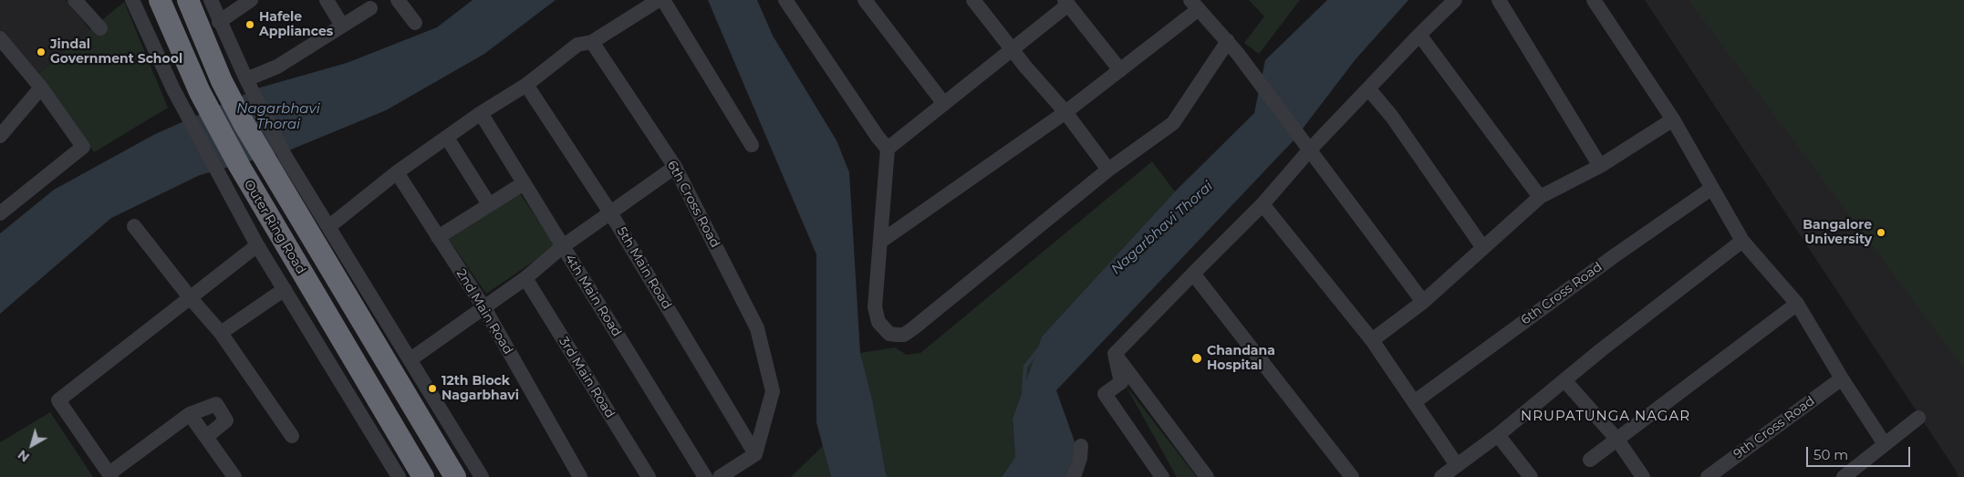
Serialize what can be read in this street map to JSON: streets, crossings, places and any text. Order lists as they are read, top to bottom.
{
  "streets": {
    "highway": ["Outer Ring Road"],
    "street": [
      "6th Cross Road",
      "5th Main Road",
      "4th Main Road",
      "2nd Main Road",
      "3rd Main Road",
      "9th Cross Road"
    ]
  },
  "crossings": [
    ["6th Cross Road", "5th Main Road"]
  ],
  "districts": ["NRUPATUNGA NAGAR"],
  "water": ["Nagarbhavi Thorai"],
  "places": [
    "Hafele Appliances",
    "Jindal Government School",
    "Bangalore University",
    "Chandana Hospital",
    "12th Block Nagarbhavi"
  ],
  "scale_bar": "50 m",
  "north": "bottom left"
}
